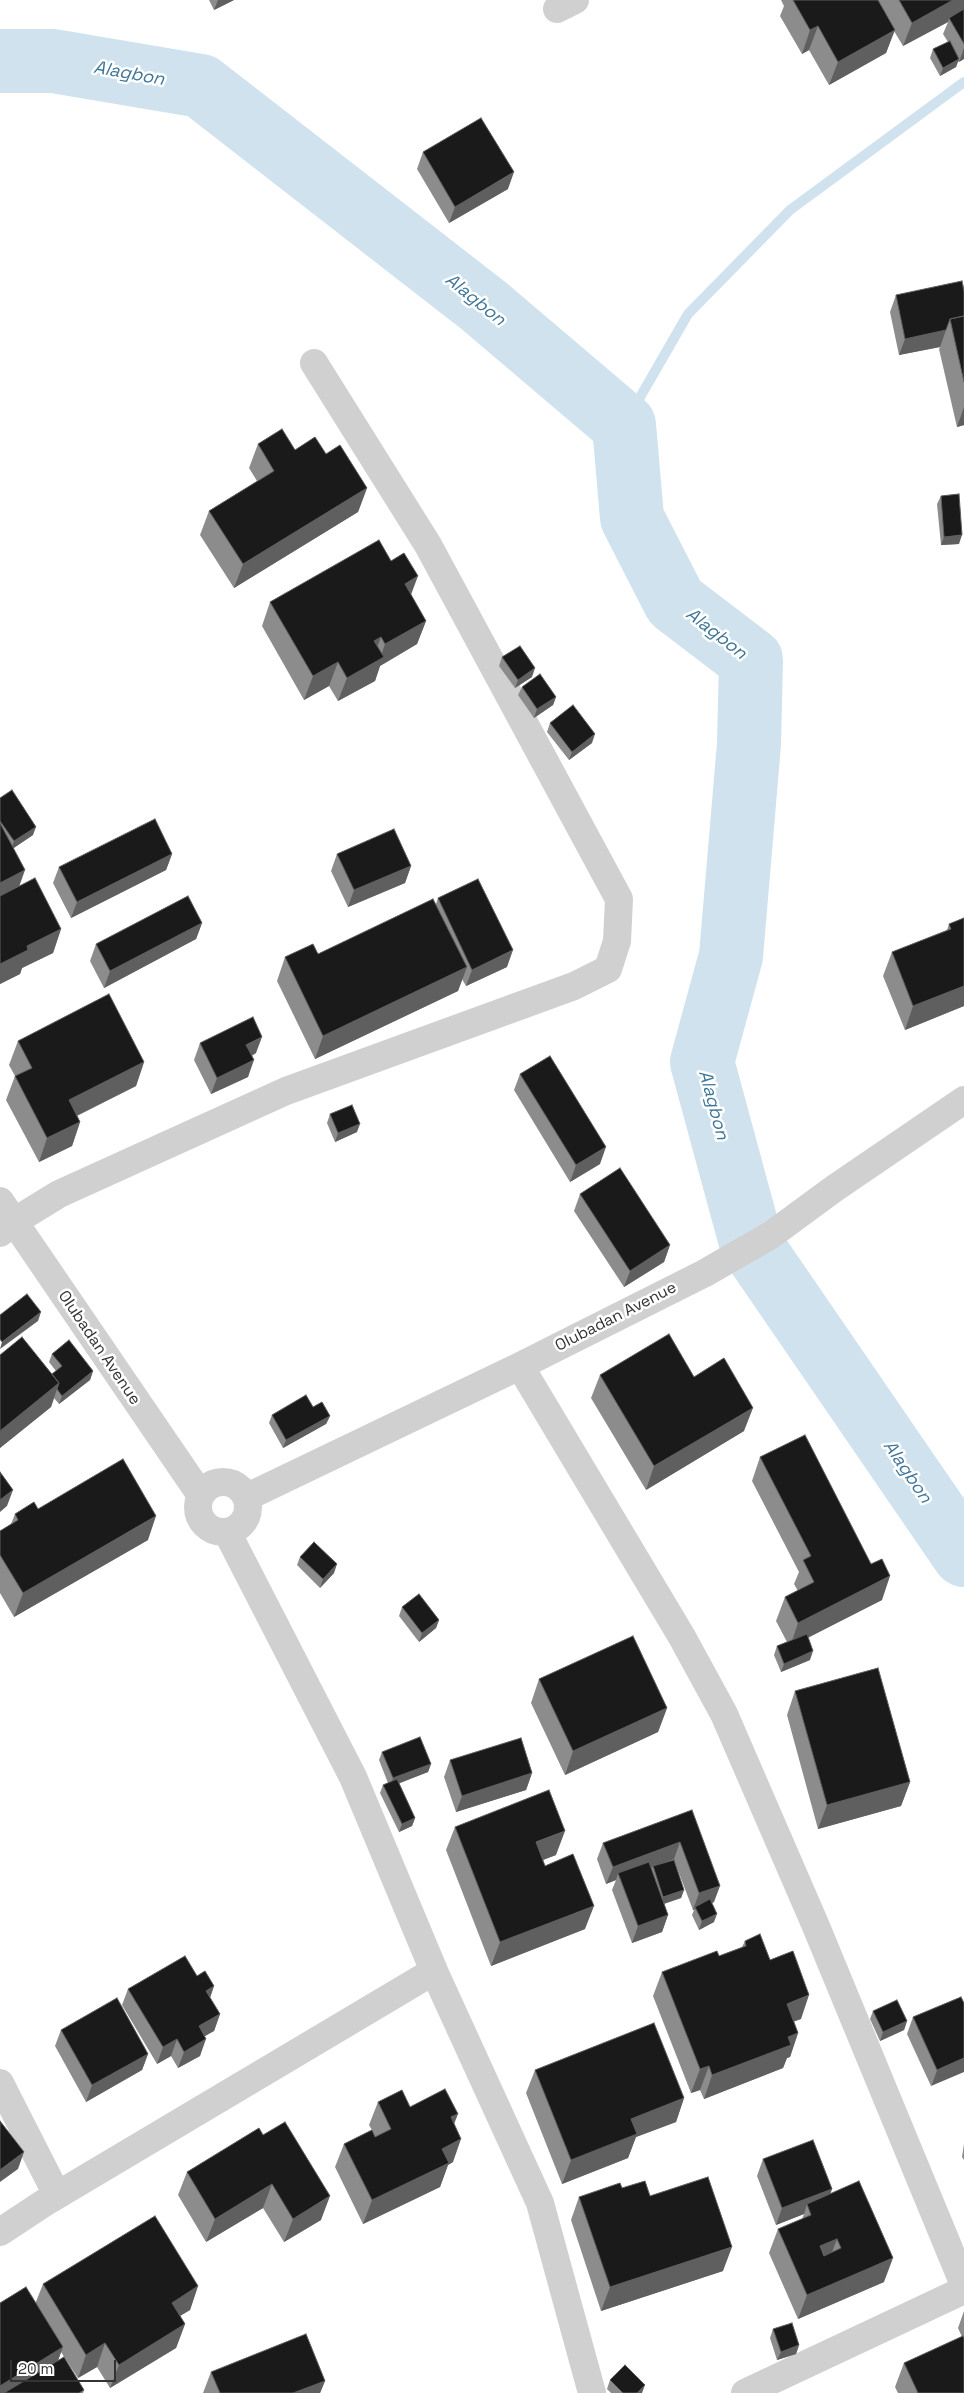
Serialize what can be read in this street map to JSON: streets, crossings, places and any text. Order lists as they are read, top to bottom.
{
  "streets": {
    "street": ["Olubadan Avenue"]
  },
  "water": ["Alagbon"],
  "scale_bar": "20 m"
}
